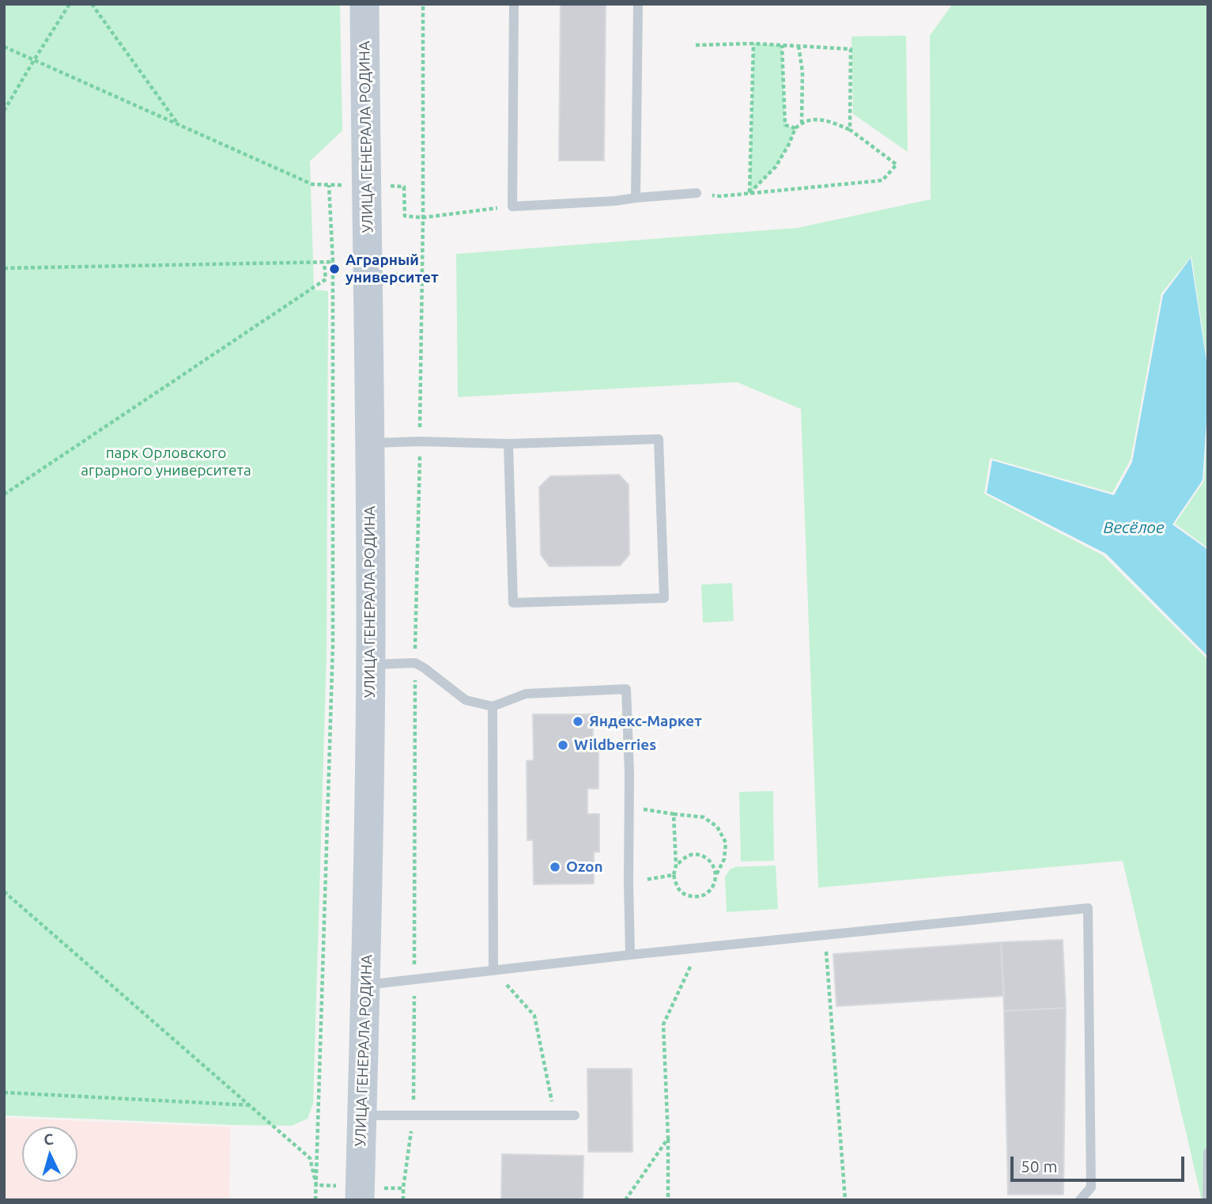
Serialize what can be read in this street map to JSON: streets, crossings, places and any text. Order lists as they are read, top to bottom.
{
  "streets": {
    "main road": ["УЛИЦА ГЕНЕРАЛА РОДИНА"]
  },
  "water": ["Весёлое"],
  "parks": ["парк Орловского аграрного университета"],
  "places": [
    "Аграрный университет",
    "Яндекс-Маркет",
    "Wildberries",
    "Ozon"
  ],
  "scale_bar": "50 m",
  "north": "top"
}
